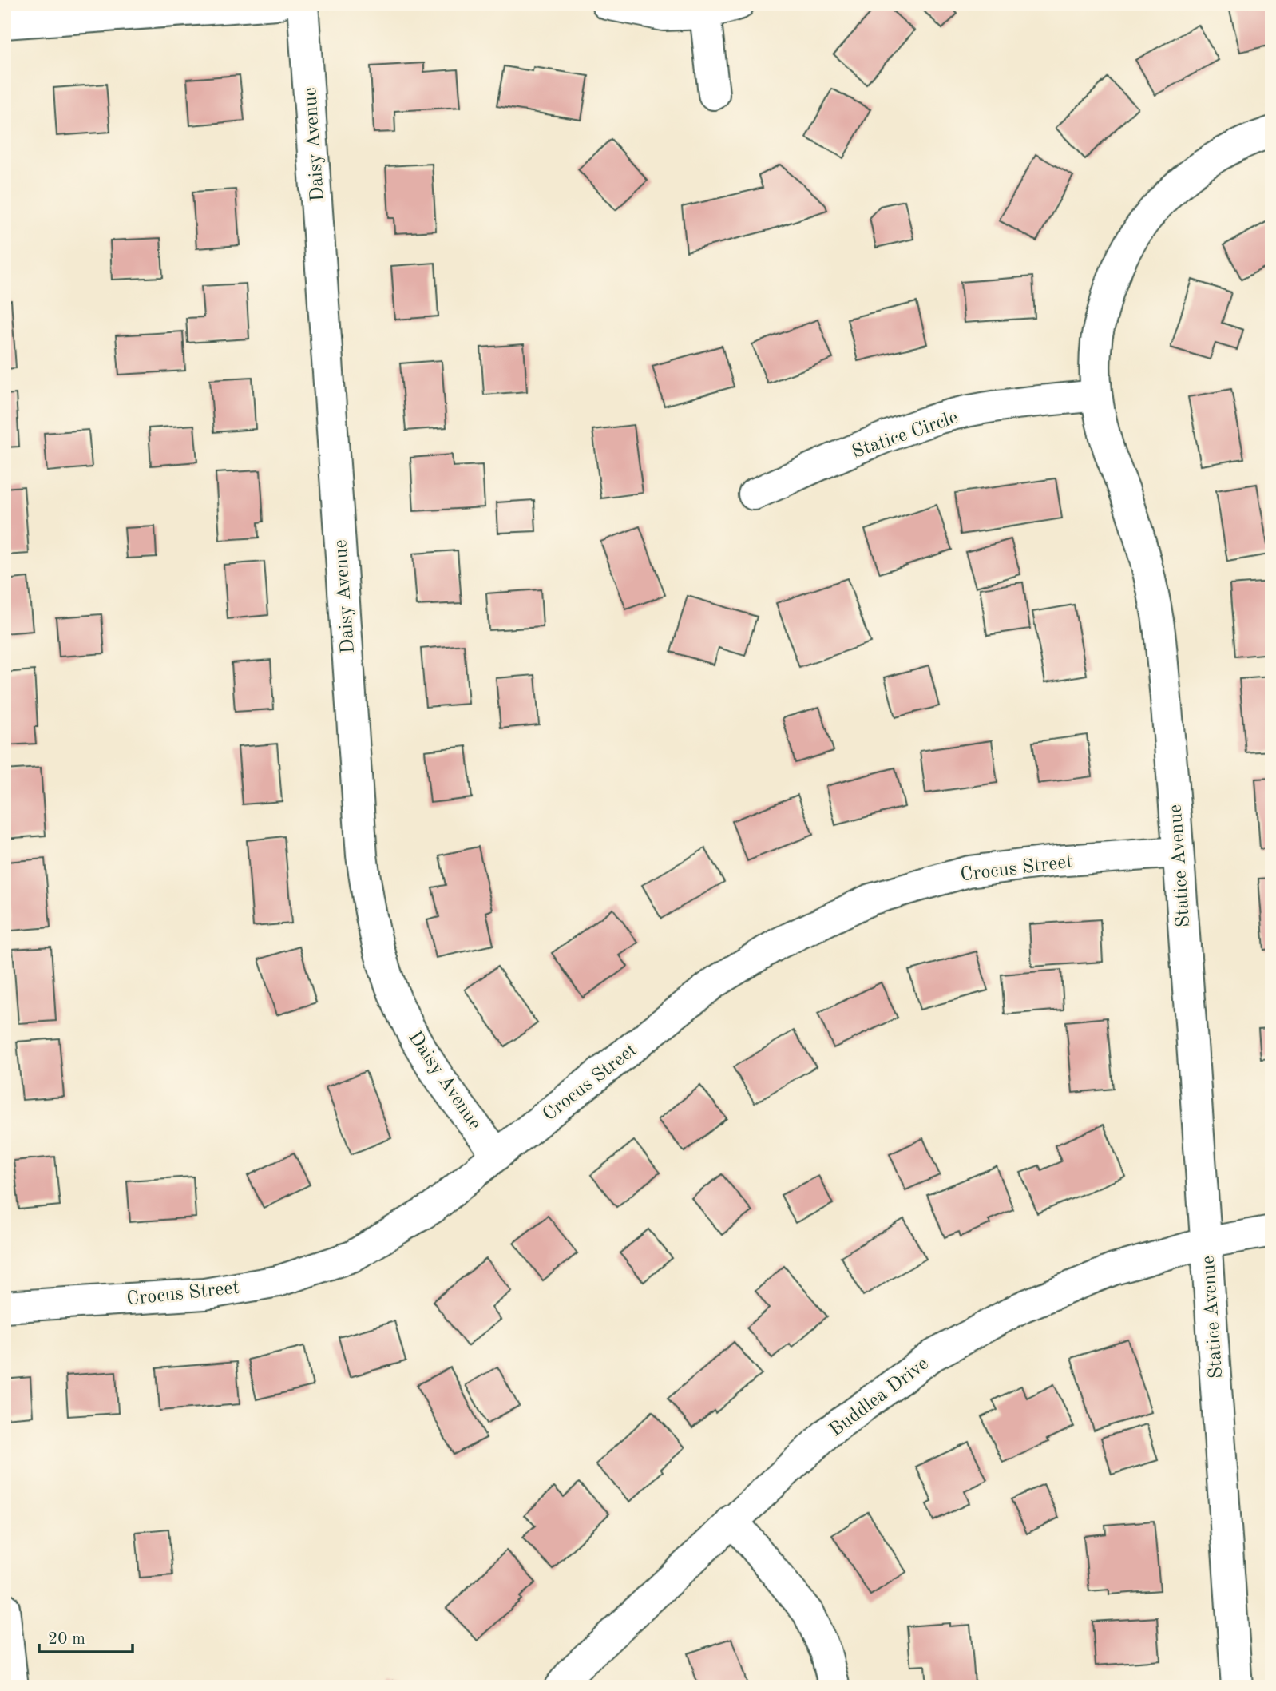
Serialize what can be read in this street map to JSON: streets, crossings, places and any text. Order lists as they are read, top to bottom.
{
  "streets": {
    "street": [
      "Daisy Avenue",
      "Statice Circle",
      "Statice Avenue",
      "Crocus Street",
      "Buddlea Drive"
    ]
  },
  "crossings": [
    ["Daisy Avenue", "Crocus Street"],
    ["Statice Circle", "Statice Avenue"],
    ["Statice Avenue", "Crocus Street"],
    ["Statice Avenue", "Buddlea Drive"]
  ],
  "scale_bar": "20 m"
}
